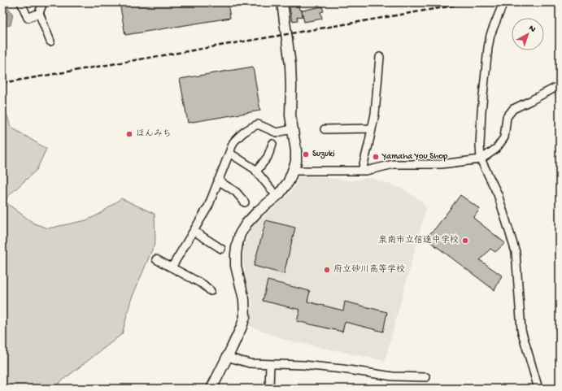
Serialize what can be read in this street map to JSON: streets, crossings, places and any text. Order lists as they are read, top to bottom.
{
  "places": [
    "ほんみち",
    "Suzuki",
    "Yamaha You Shop",
    "泉南市立信達中学校",
    "府立砂川高等学校"
  ],
  "north": "top right"
}
